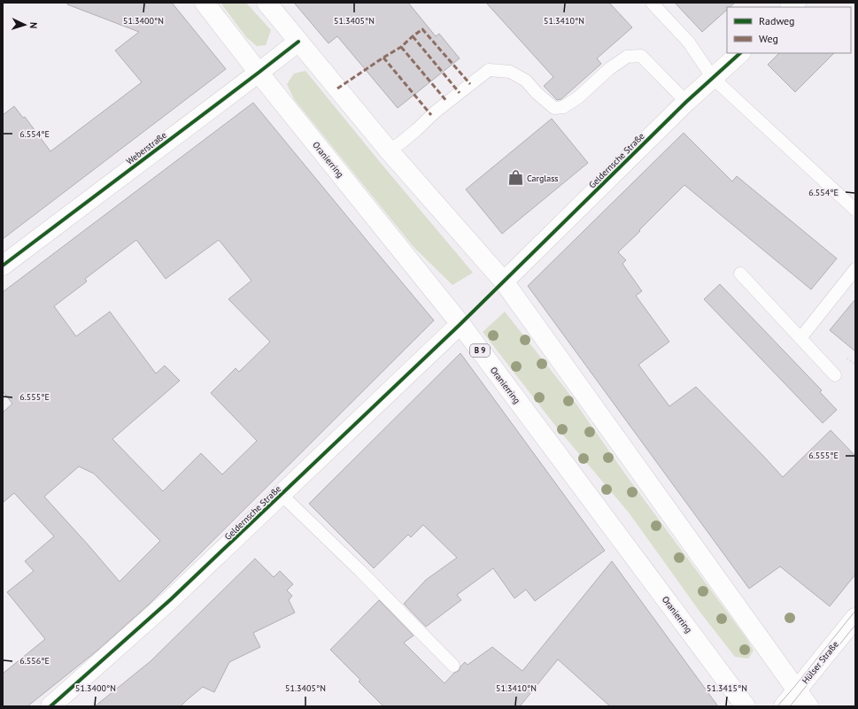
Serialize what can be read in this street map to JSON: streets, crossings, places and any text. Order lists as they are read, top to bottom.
{
  "streets": {
    "main road": [
      "Weberstraße",
      "Oranierring",
      "Geldernsche Straße",
      "B 9",
      "Hülser Straße"
    ]
  },
  "crossings": [
    ["Weberstraße", "Oranierring"],
    ["Oranierring", "Geldernsche Straße"]
  ],
  "places": {
    "shop": ["Carglass"]
  },
  "legend": ["Radweg", "Weg"],
  "north": "right",
  "coordinates": [
    "51.3400°N",
    "51.3405°N",
    "51.3410°N",
    "6.554°E",
    "6.555°E",
    "6.556°E",
    "51.3415°N"
  ]
}
